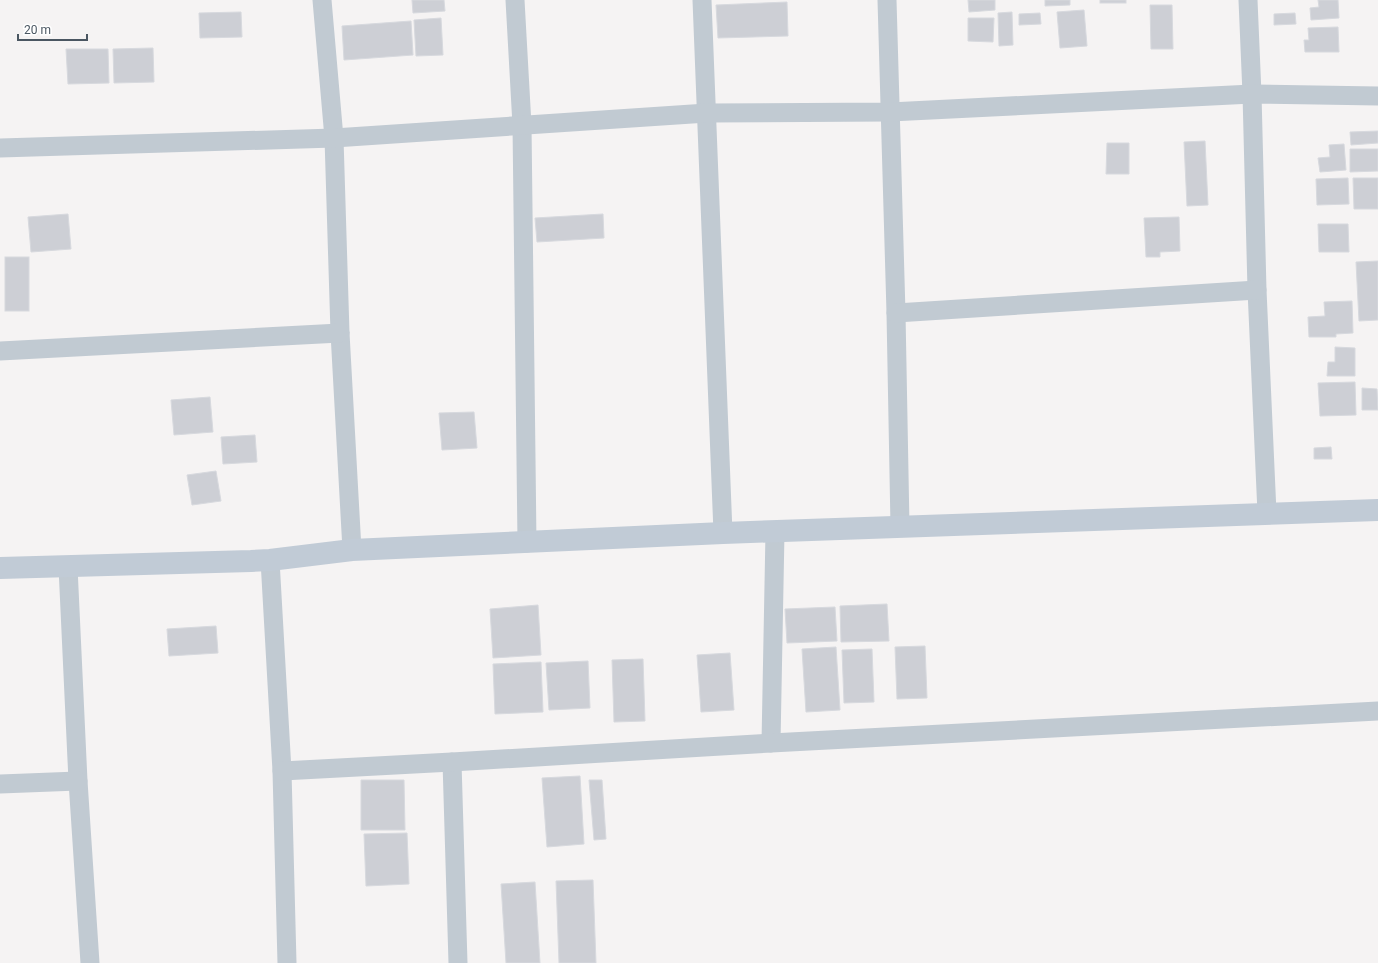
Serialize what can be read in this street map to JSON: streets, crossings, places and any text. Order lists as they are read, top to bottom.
{
  "scale_bar": "20 m"
}
